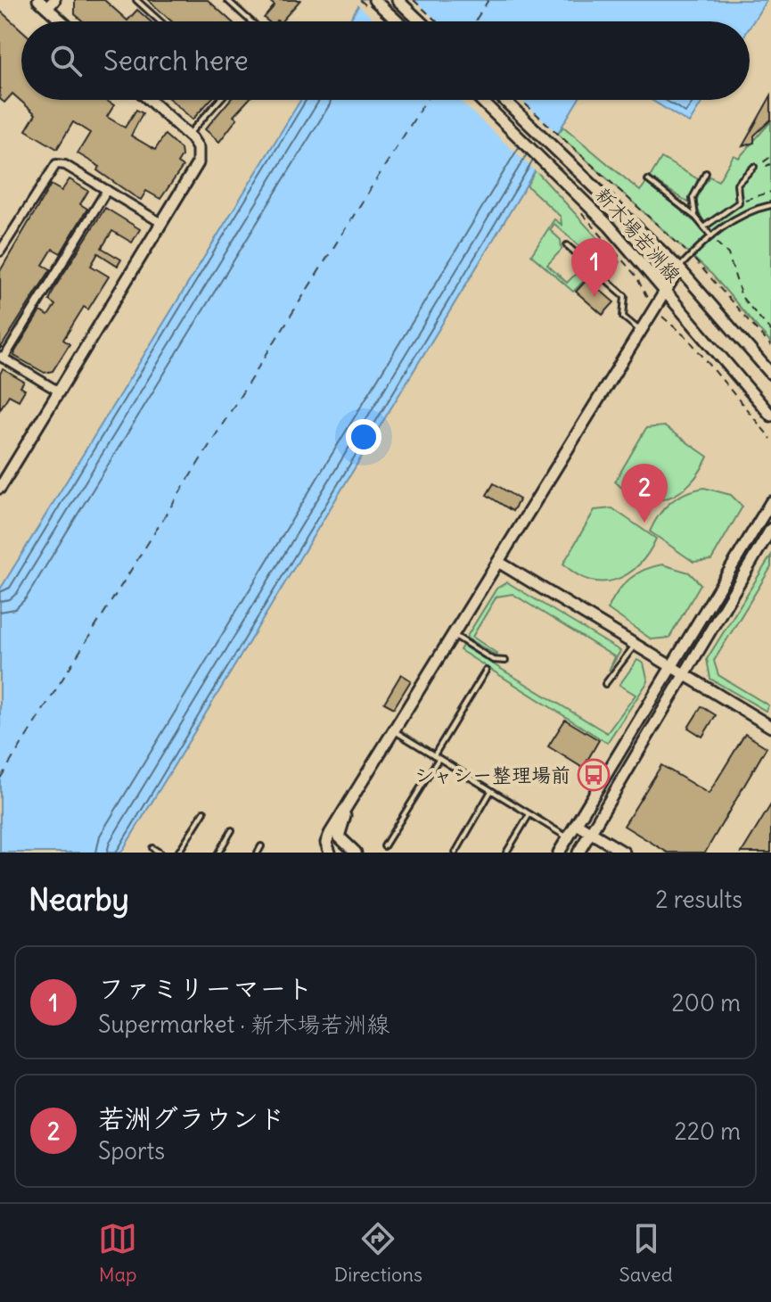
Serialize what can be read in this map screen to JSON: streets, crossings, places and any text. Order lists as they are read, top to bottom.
{
  "streets": {
    "street": ["新木場若洲線"]
  },
  "places": {
    "bus stop": ["シャシー整理場前"]
  },
  "page": {
    "search": "Search here",
    "pins": ["1", "2"],
    "heading": ["Nearby", "2 results"],
    "list": [
      {
        "mark": "1",
        "name": "ファミリーマート",
        "note": "Supermarket · 新木場若洲線",
        "value": "200 m"
      },
      {
        "mark": "2",
        "name": "若洲グラウンド",
        "note": "Sports",
        "value": "220 m"
      }
    ],
    "nav": ["Map", "Directions", "Saved"]
  }
}
